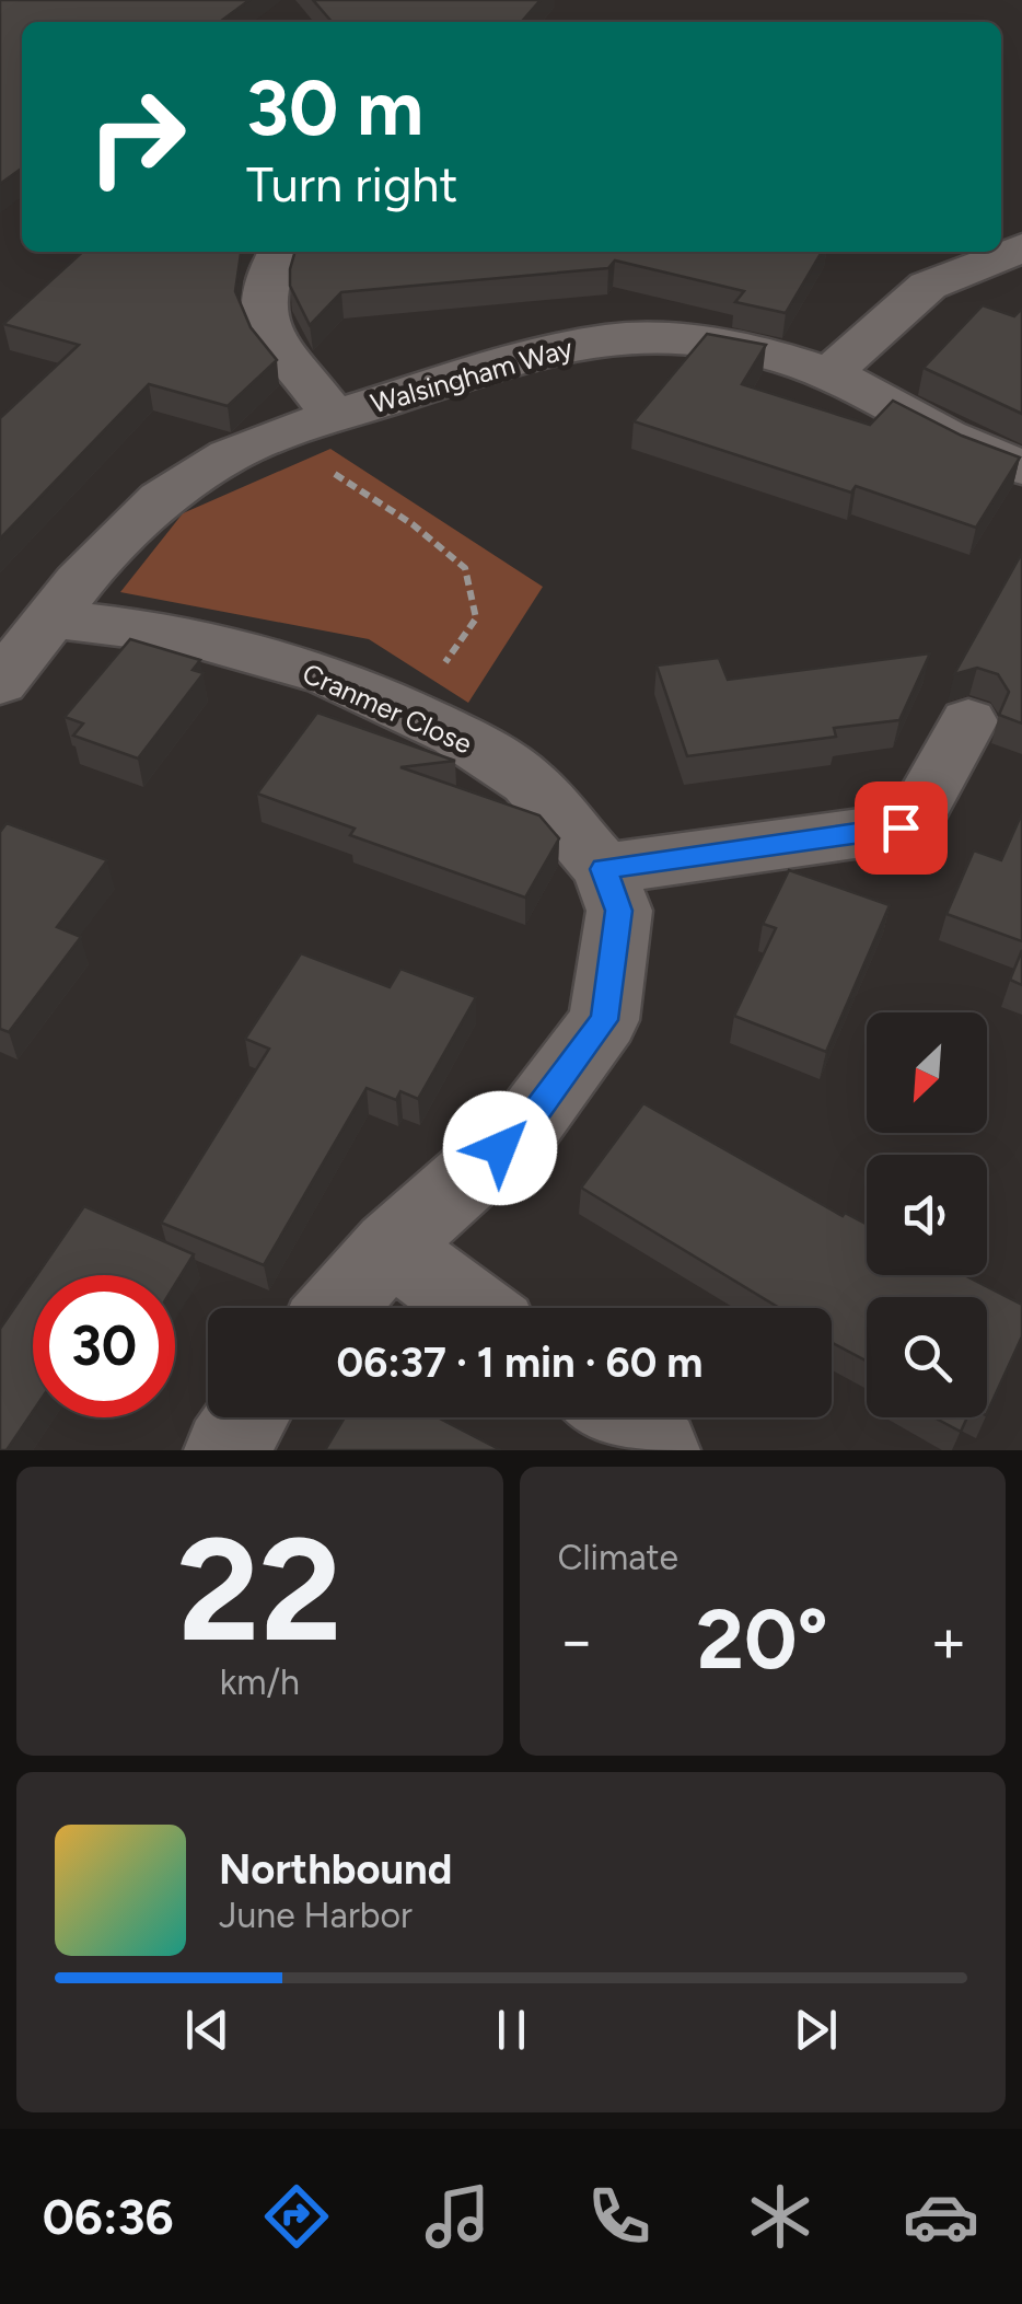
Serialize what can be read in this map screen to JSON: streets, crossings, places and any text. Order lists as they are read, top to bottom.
{
  "streets": {
    "street": ["Walsingham Way", "Cranmer Close"]
  },
  "crossings": [
    ["Walsingham Way", "Cranmer Close"]
  ],
  "north": "bottom left",
  "page": {
    "turn": ["30 m", "Turn right"],
    "limit": "30",
    "trip": "06:37 · 1 min · 60 m",
    "tile": [
      ["22", "km/h"],
      "Climate"
    ],
    "heat": ["−", "20°", "+"],
    "song": ["Northbound", "June Harbor"],
    "tabs": "06:36"
  }
}
